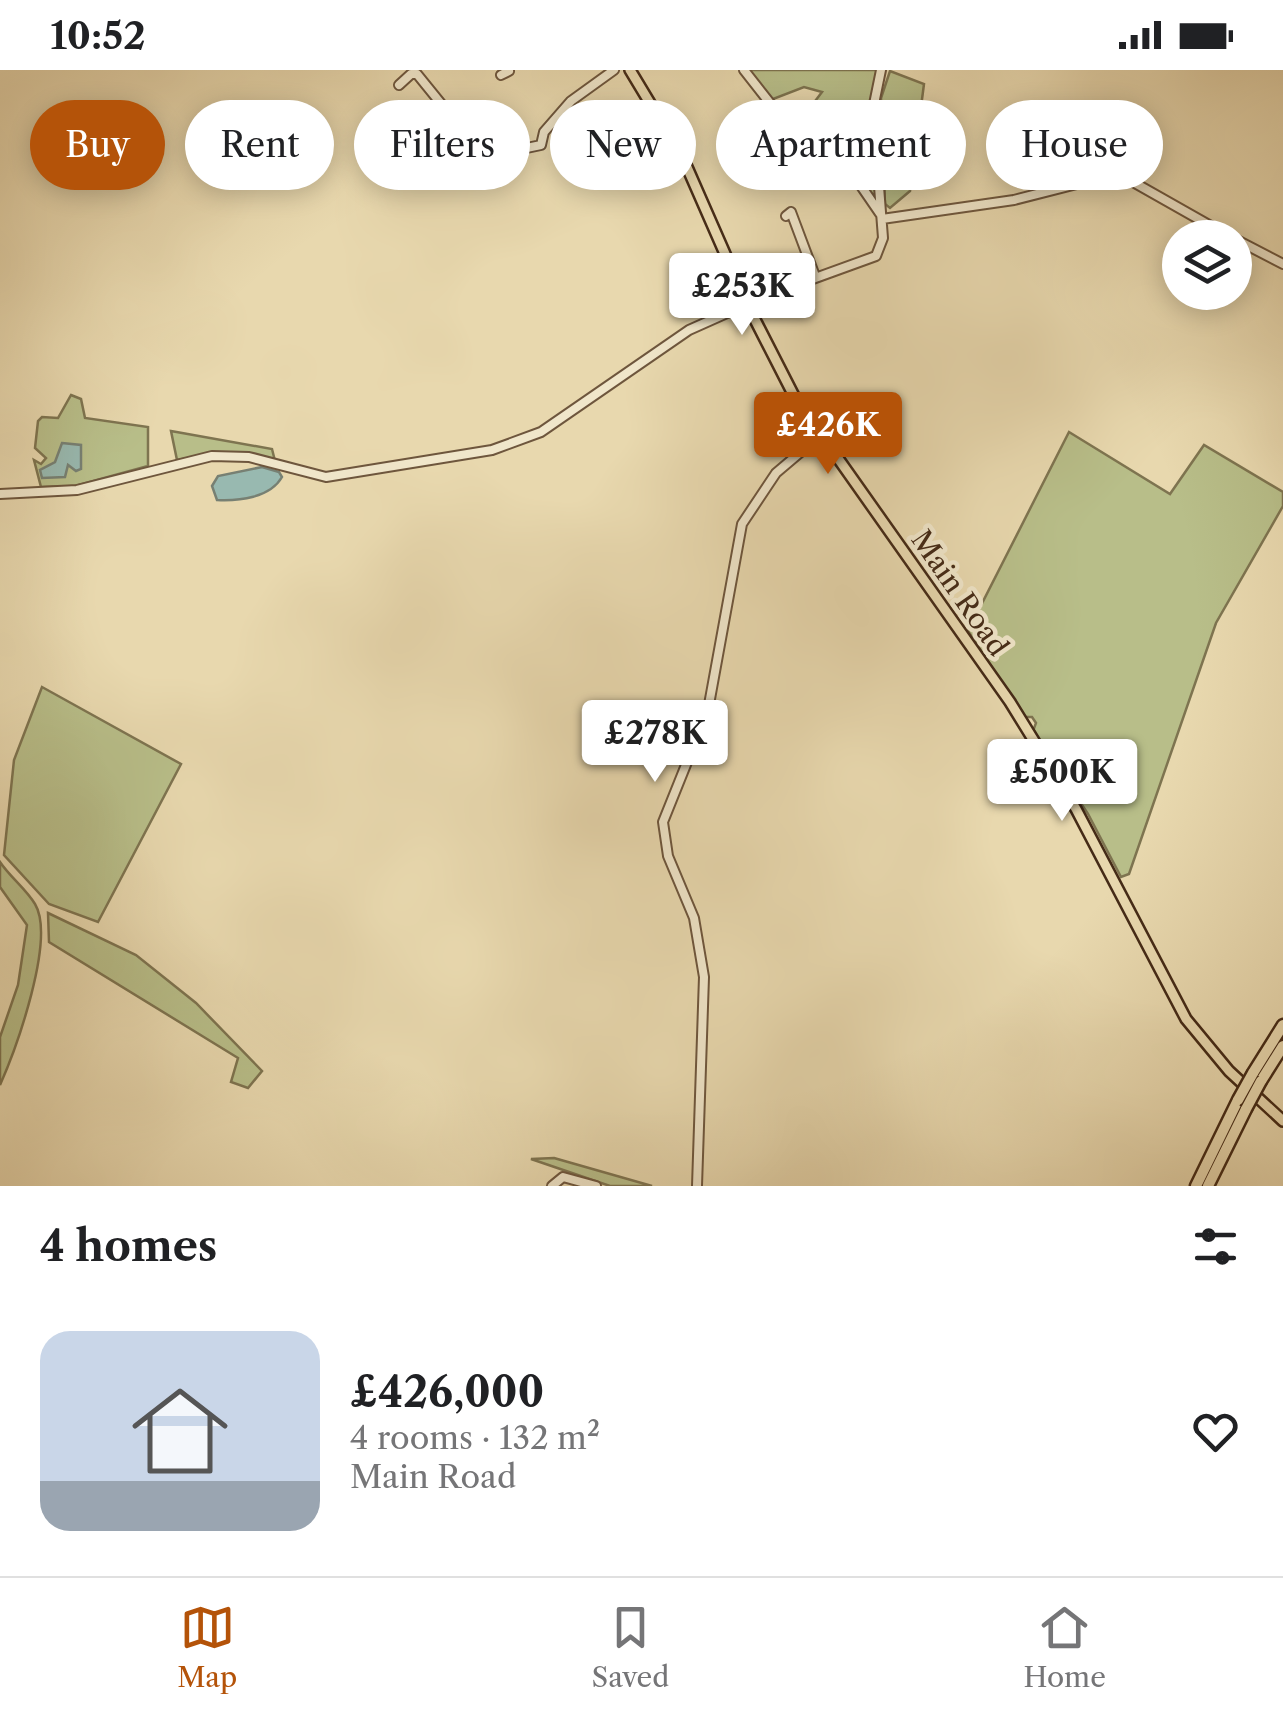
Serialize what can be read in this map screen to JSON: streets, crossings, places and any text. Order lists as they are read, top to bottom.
{
  "streets": {
    "main road": ["Main Road"]
  },
  "page": {
    "status": "10:52",
    "chip": [
      "Buy",
      "Rent",
      "Filters",
      "New",
      "Apartment",
      "House"
    ],
    "price": [
      "£253K",
      "£426K",
      "£278K",
      "£500K"
    ],
    "heading": "4 homes",
    "list": [
      {
        "name": "£426,000",
        "note": "4 rooms · 132 m² · Main Road"
      }
    ],
    "tabs": ["Map", "Saved", "Home"]
  }
}
